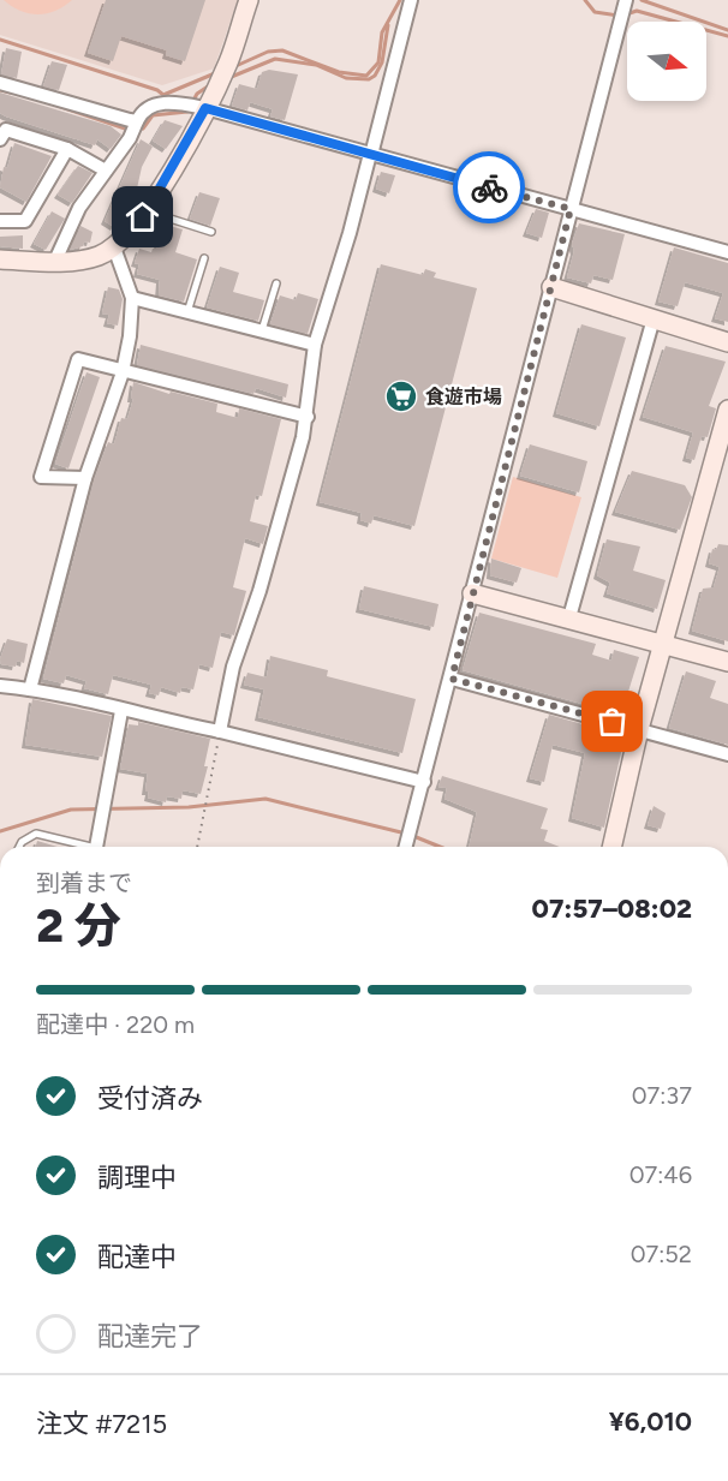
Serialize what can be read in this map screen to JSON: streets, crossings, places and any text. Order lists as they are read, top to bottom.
{
  "places": {
    "supermarket": ["食遊市場"]
  },
  "north": "right",
  "page": {
    "heading": ["2 分", "到着まで", "07:57–08:02"],
    "panel": ["注文 #7215", "¥6,010"],
    "bar": "配達中 · 220 m",
    "list": [
      ["受付済み", "07:37"],
      ["調理中", "07:46"],
      ["配達中", "07:52"],
      "配達完了"
    ]
  }
}
